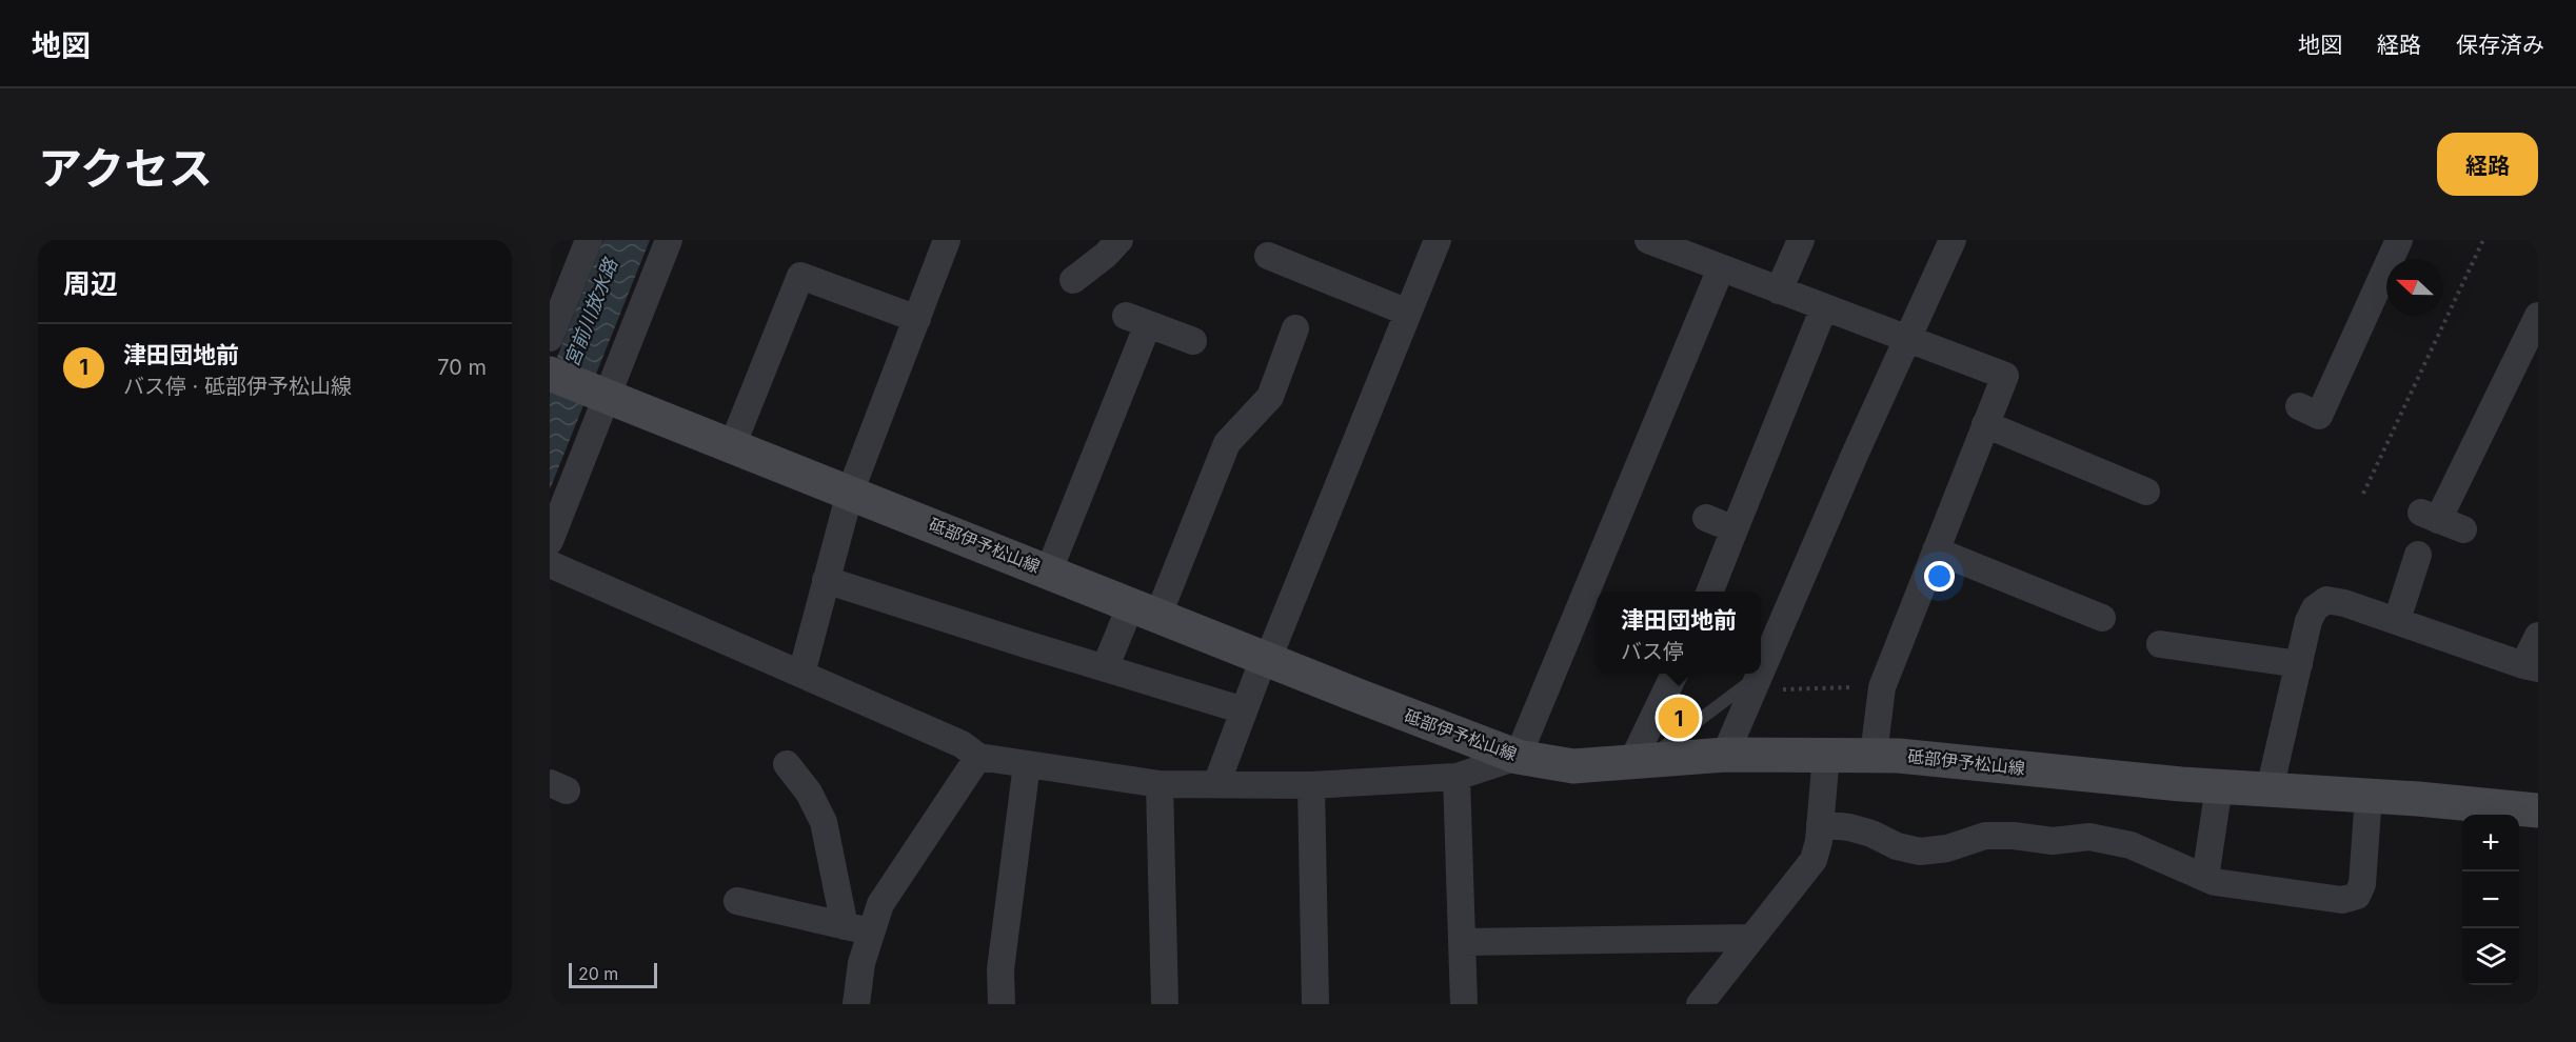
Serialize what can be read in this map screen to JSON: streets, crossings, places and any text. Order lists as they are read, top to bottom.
{
  "streets": {
    "main road": ["砥部伊予松山線"]
  },
  "water": ["宮前川放水路"],
  "scale_bar": "20 m",
  "north": "left",
  "page": {
    "header": "地図",
    "nav": ["地図", "経路", "保存済み"],
    "title": "アクセス",
    "buttons": "経路",
    "heading": "周辺",
    "list": [
      {
        "mark": "1",
        "name": "津田団地前",
        "note": "バス停 · 砥部伊予松山線",
        "value": "70 m"
      }
    ],
    "popup": ["津田団地前", "バス停"],
    "pins": "1",
    "map_buttons": ["+", "−"],
    "scale": "20 m"
  }
}
